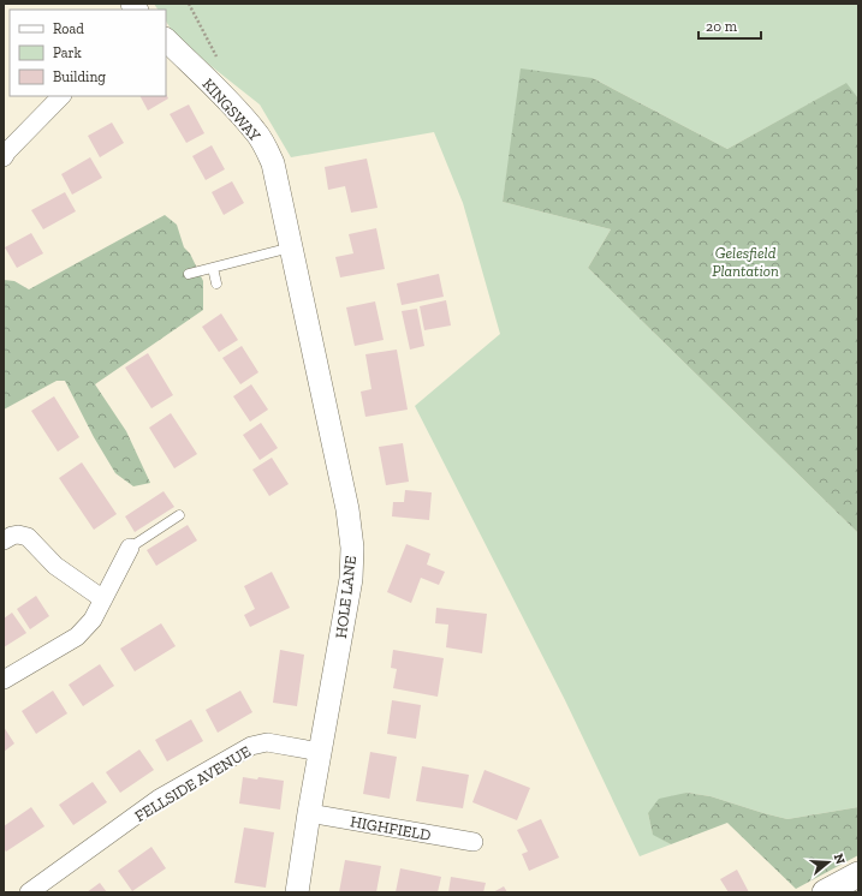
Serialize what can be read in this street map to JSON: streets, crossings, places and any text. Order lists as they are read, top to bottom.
{
  "streets": {
    "street": [
      "KINGSWAY",
      "HOLE LANE",
      "FELLSIDE AVENUE",
      "HIGHFIELD"
    ]
  },
  "crossings": [
    ["KINGSWAY", "HOLE LANE"],
    ["HOLE LANE", "FELLSIDE AVENUE"],
    ["HOLE LANE", "HIGHFIELD"]
  ],
  "parks": ["Gelesfield Plantation"],
  "legend": ["Road", "Park", "Building"],
  "scale_bar": "20 m",
  "north": "right"
}
